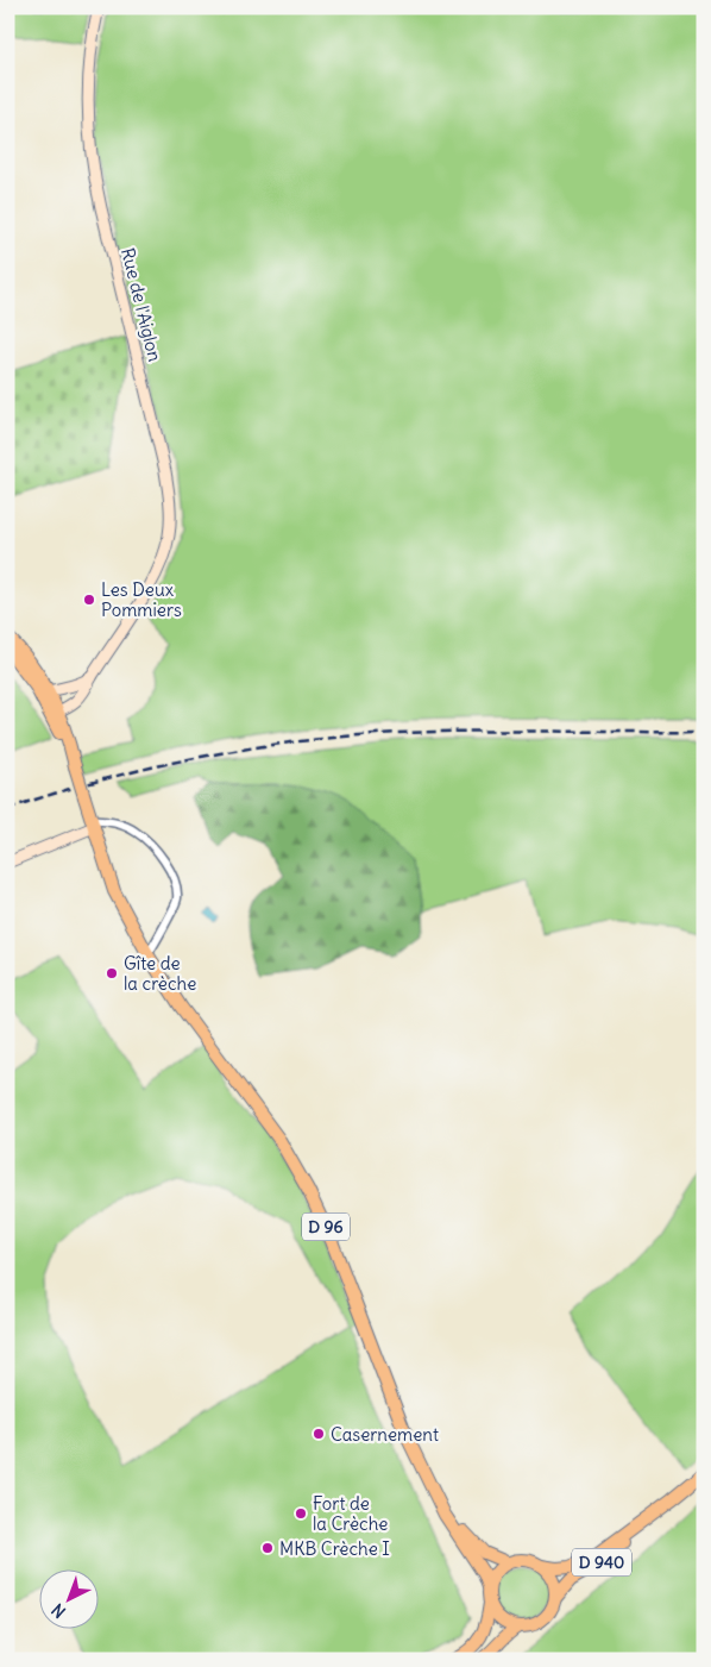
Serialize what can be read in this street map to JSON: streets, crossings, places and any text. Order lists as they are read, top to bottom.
{
  "streets": {
    "main road": ["Rue de l'Aiglon", "D 96", "D 940"]
  },
  "crossings": [
    ["Rue de l'Aiglon", "D 96"],
    ["D 96", "D 940"]
  ],
  "places": [
    "Les Deux Pommiers",
    "Gîte de la crèche",
    "Casernement",
    "Fort de la Crèche",
    "MKB Crèche I"
  ],
  "north": "bottom left"
}
